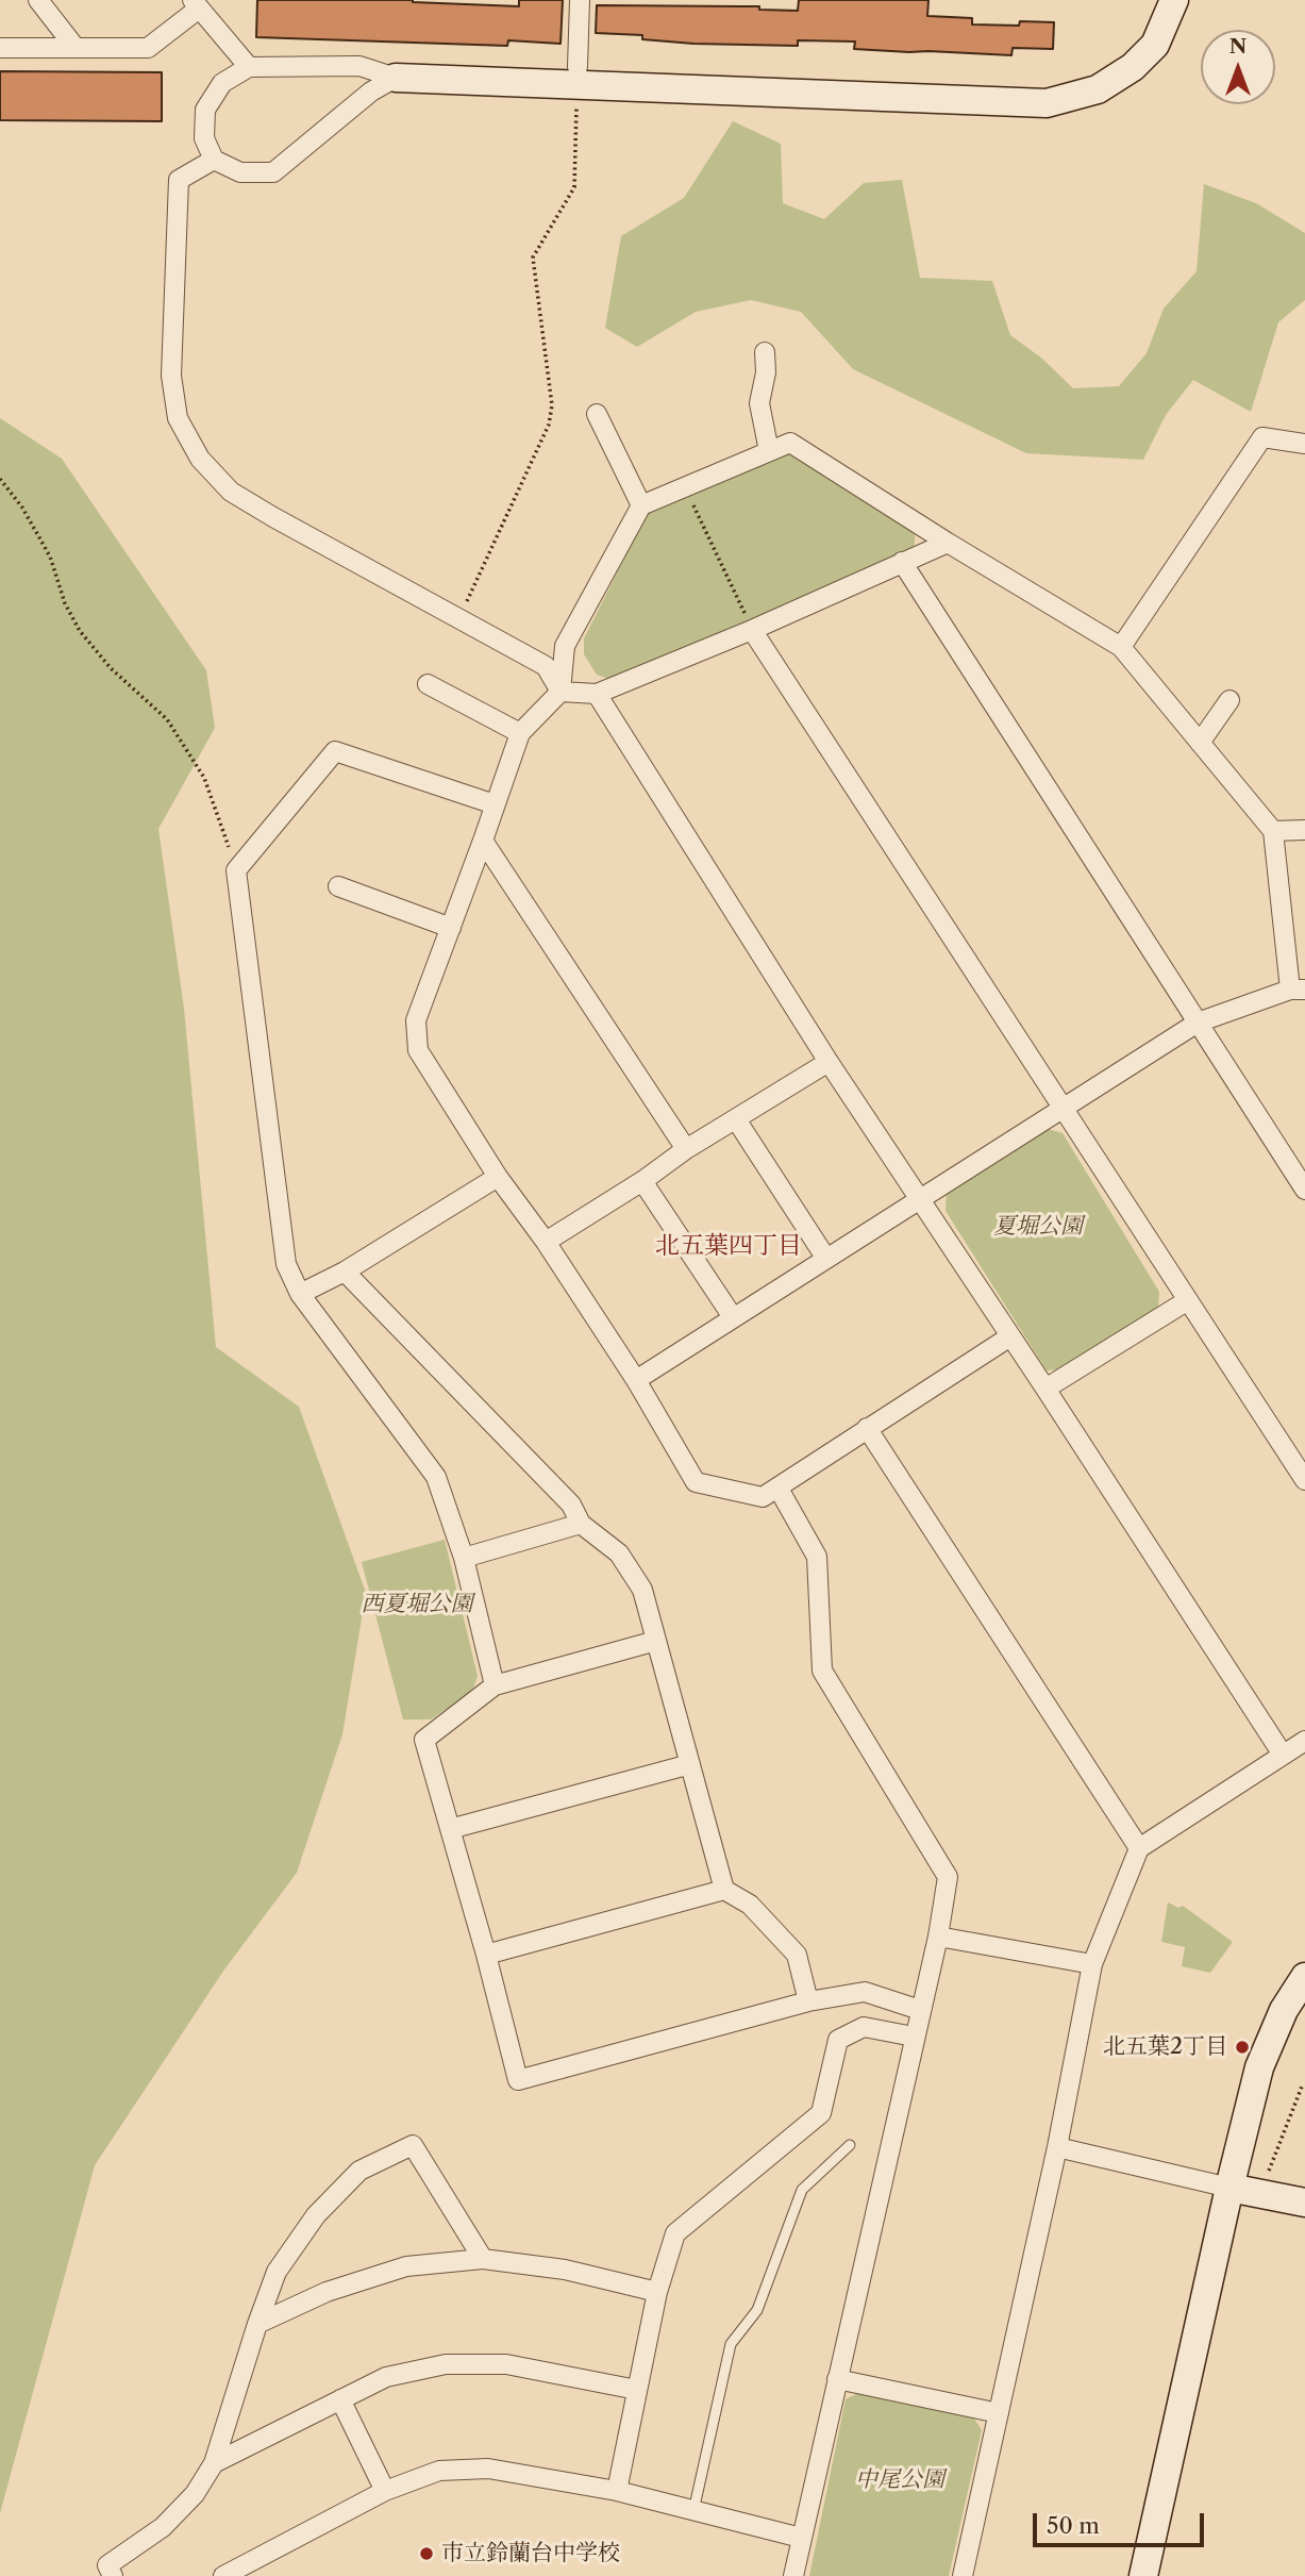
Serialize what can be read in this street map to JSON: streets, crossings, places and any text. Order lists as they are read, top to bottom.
{
  "districts": ["北五葉四丁目"],
  "parks": ["夏堀公園", "西夏堀公園", "中尾公園"],
  "places": ["北五葉2丁目", "市立鈴蘭台中学校"],
  "scale_bar": "50 m",
  "north": "top"
}
